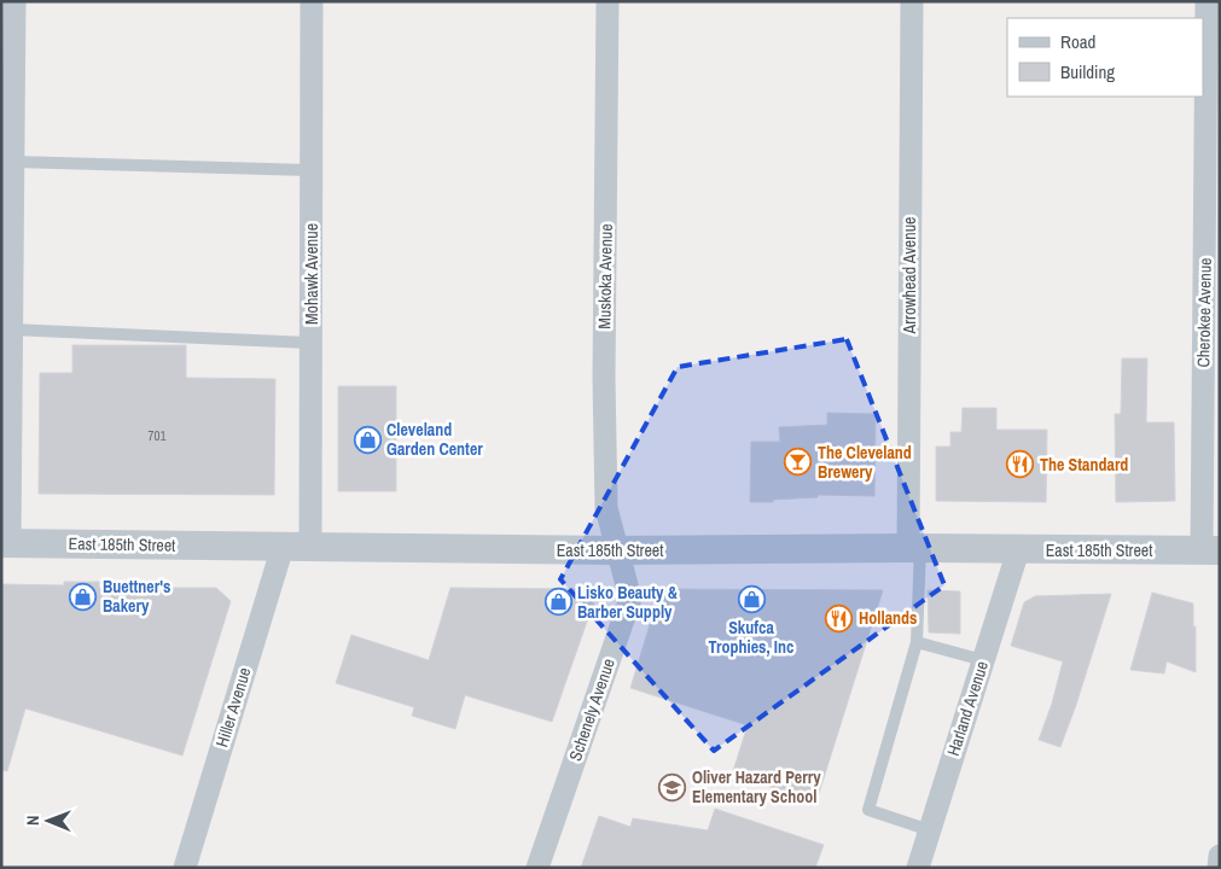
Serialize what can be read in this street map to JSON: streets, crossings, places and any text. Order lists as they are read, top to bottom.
{
  "streets": {
    "street": [
      "Mohawk Avenue",
      "Arrowhead Avenue",
      "Muskoka Avenue",
      "Cherokee Avenue",
      "East 185th Street",
      "Hiller Avenue",
      "Harland Avenue",
      "Schenely Avenue"
    ]
  },
  "crossings": [
    ["Mohawk Avenue", "East 185th Street"],
    ["Mohawk Avenue", "Hiller Avenue"],
    ["Arrowhead Avenue", "East 185th Street"],
    ["Muskoka Avenue", "East 185th Street"],
    ["Muskoka Avenue", "Schenely Avenue"],
    ["Cherokee Avenue", "East 185th Street"],
    ["East 185th Street", "Hiller Avenue"],
    ["East 185th Street", "Harland Avenue"],
    ["East 185th Street", "Schenely Avenue"]
  ],
  "places": {
    "shop": [
      "Cleveland Garden Center",
      "Buettner's Bakery",
      "Skufca Trophies, Inc",
      "Lisko Beauty & Barber Supply"
    ],
    "bar": ["The Cleveland Brewery"],
    "restaurant": ["The Standard", "Hollands"],
    "school or university": ["Oliver Hazard Perry Elementary School"]
  },
  "house_numbers": ["701"],
  "legend": ["Road", "Building"],
  "north": "left"
}
